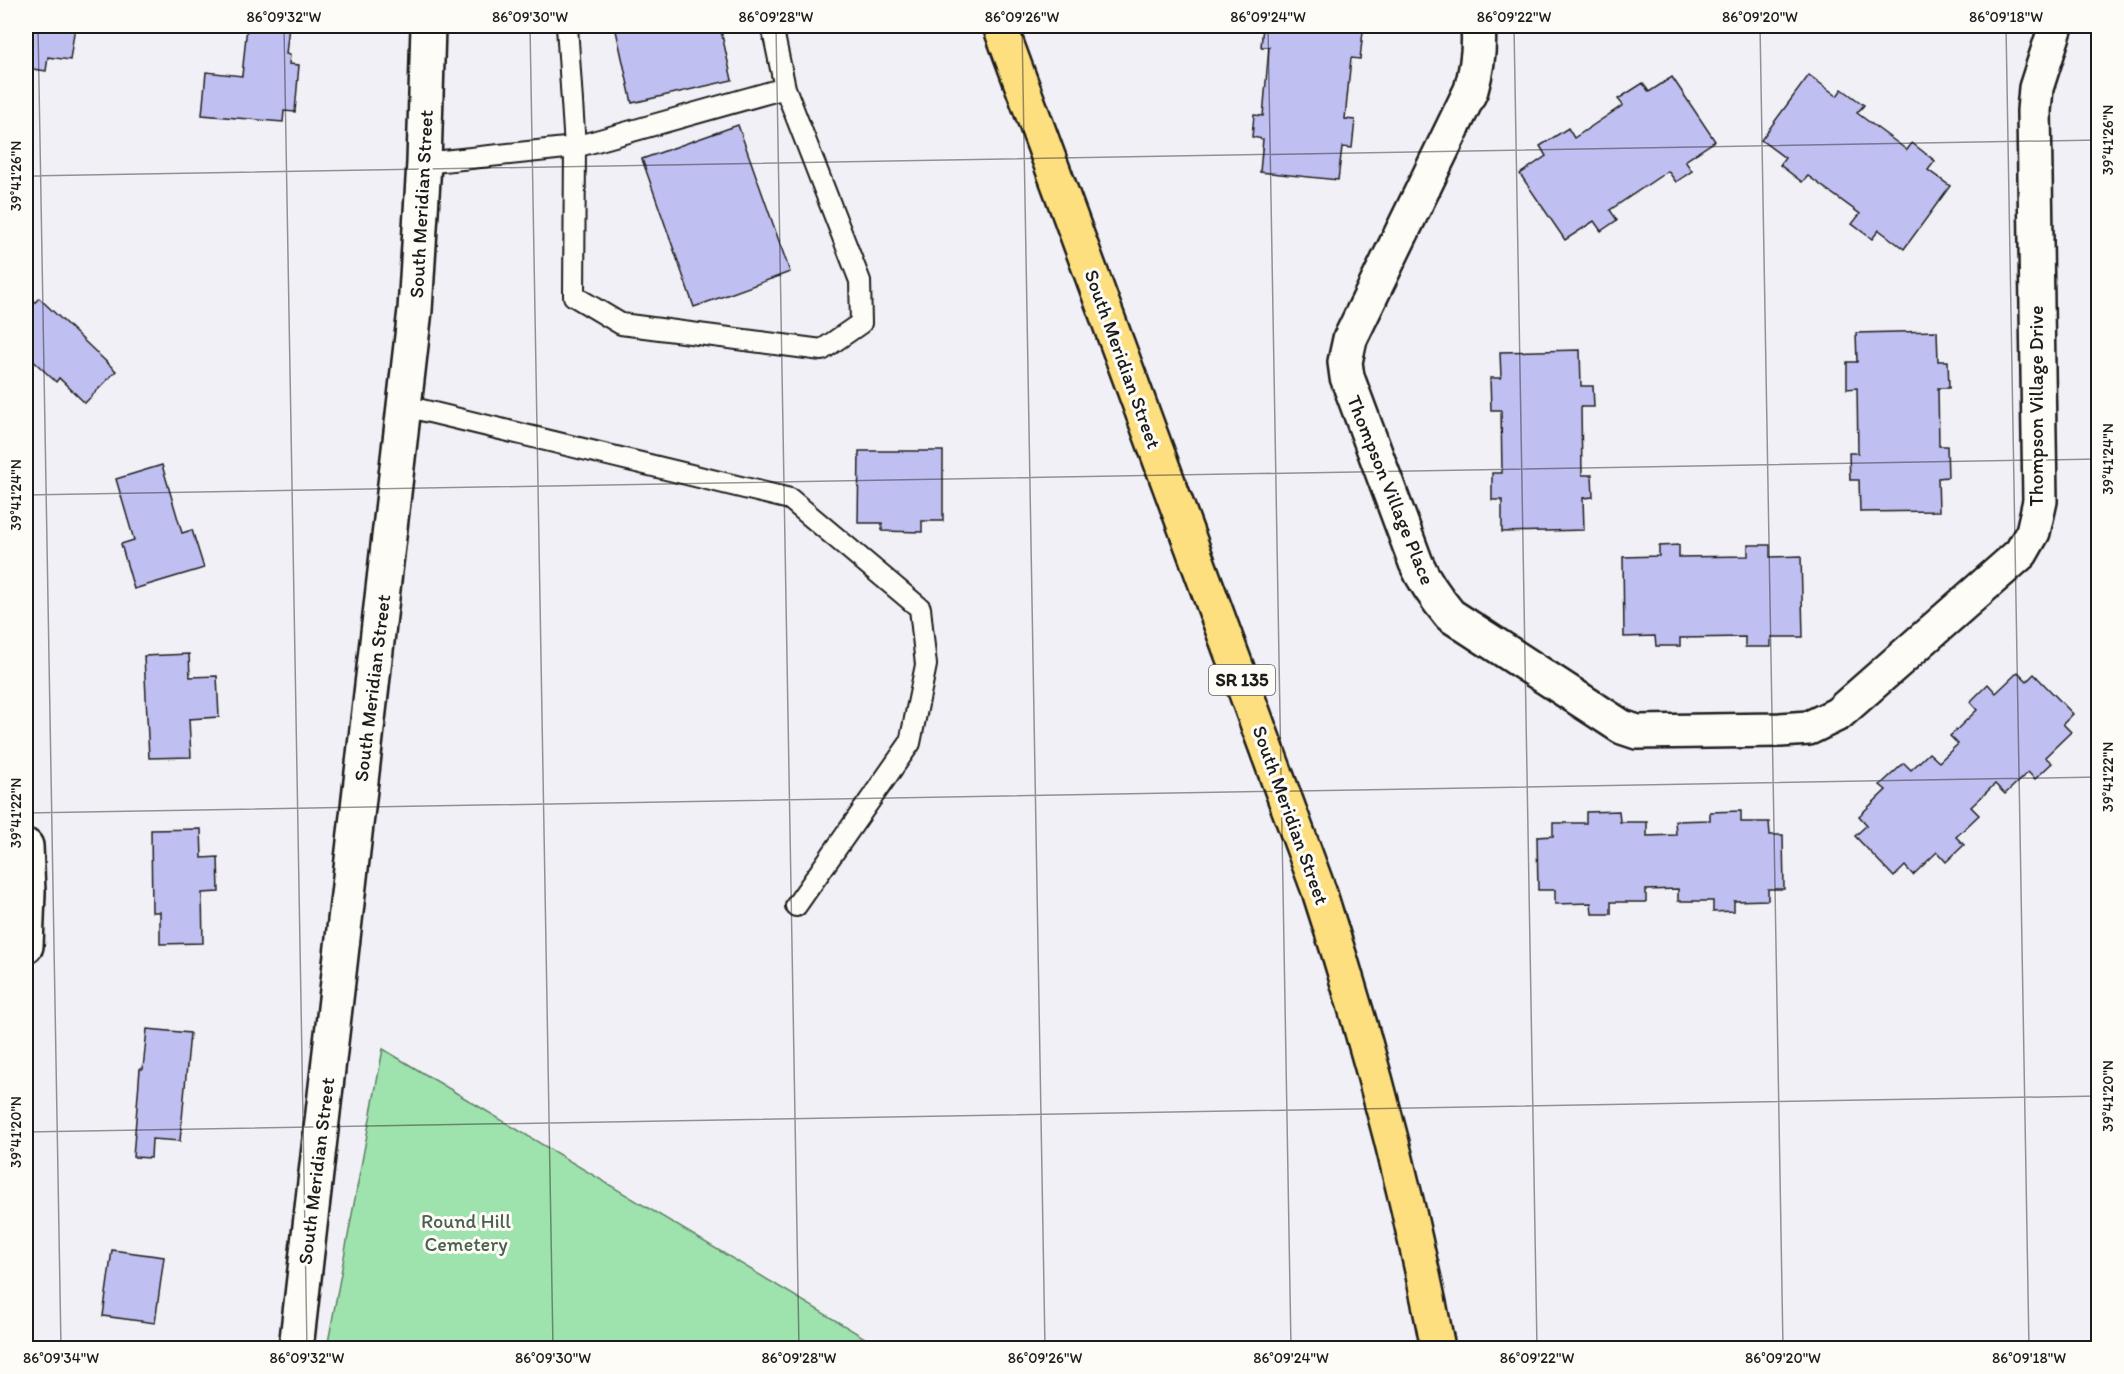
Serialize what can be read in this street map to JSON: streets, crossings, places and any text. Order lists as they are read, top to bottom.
{
  "streets": {
    "main road": ["South Meridian Street", "SR 135"],
    "street": ["Thompson Village Drive", "Thompson Village Place"]
  },
  "crossings": [
    ["Thompson Village Drive", "Thompson Village Place"]
  ],
  "parks": ["Round Hill Cemetery"],
  "coordinates": [
    "86°09'32\"W",
    "86°09'30\"W",
    "86°09'28\"W",
    "86°09'26\"W",
    "86°09'24\"W",
    "86°09'22\"W",
    "86°09'20\"W",
    "86°09'18\"W",
    "39°41'26\"N",
    "39°41'24\"N",
    "39°41'22\"N",
    "39°41'20\"N",
    "86°09'34\"W"
  ]
}
